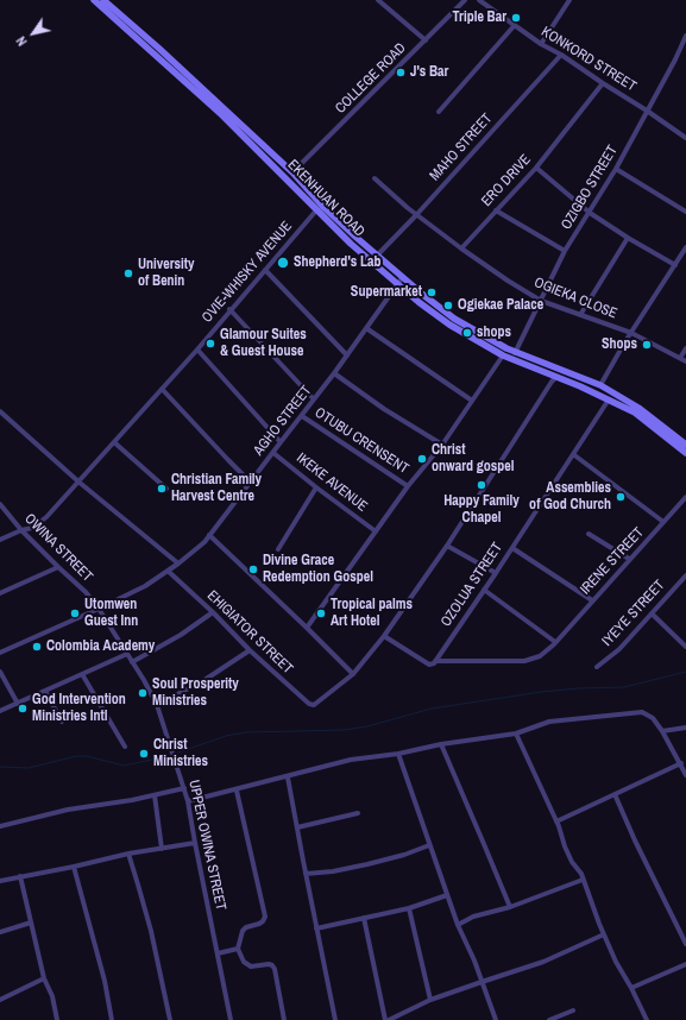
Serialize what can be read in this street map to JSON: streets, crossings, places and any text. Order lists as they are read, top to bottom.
{
  "streets": {
    "main road": ["EKENHUAN ROAD"],
    "street": [
      "KONKORD STREET",
      "COLLEGE ROAD",
      "MAHO STREET",
      "ERO DRIVE",
      "OZIGBO STREET",
      "OVIE-WHISKY AVENUE",
      "OGIEKA CLOSE",
      "AGHO STREET",
      "OTUBU CRENSENT",
      "IKEKE AVENUE",
      "OWINA STREET",
      "IRENE STREET",
      "OZOLUA STREET",
      "IYEYE STREET",
      "EHIGIATOR STREET",
      "UPPER OWINA STREET"
    ]
  },
  "crossings": [
    ["KONKORD STREET", "MAHO STREET"],
    ["KONKORD STREET", "ERO DRIVE"],
    ["KONKORD STREET", "OZIGBO STREET"],
    ["COLLEGE ROAD", "EKENHUAN ROAD"],
    ["MAHO STREET", "EKENHUAN ROAD"],
    ["ERO DRIVE", "OGIEKA CLOSE"],
    ["OZIGBO STREET", "EKENHUAN ROAD"],
    ["OZIGBO STREET", "OGIEKA CLOSE"],
    ["EKENHUAN ROAD", "OVIE-WHISKY AVENUE"],
    ["EKENHUAN ROAD", "AGHO STREET"],
    ["EKENHUAN ROAD", "OZOLUA STREET"],
    ["OVIE-WHISKY AVENUE", "OWINA STREET"],
    ["AGHO STREET", "OTUBU CRENSENT"],
    ["AGHO STREET", "IKEKE AVENUE"],
    ["AGHO STREET", "OWINA STREET"],
    ["AGHO STREET", "EHIGIATOR STREET"],
    ["AGHO STREET", "UPPER OWINA STREET"],
    ["OWINA STREET", "UPPER OWINA STREET"],
    ["IRENE STREET", "OZOLUA STREET"]
  ],
  "places": [
    "Triple Bar",
    "J's Bar",
    "Shepherd's Lab",
    "University of Benin",
    "Supermarket",
    "Ogiekae Palace",
    "shops",
    "Glamour Suites & Guest House",
    "Shops",
    "Christ onward gospel",
    "Happy Family Chapel",
    "Christian Family Harvest Centre",
    "Assemblies of God Church",
    "Divine Grace Redemption Gospel",
    "Utomwen Guest Inn",
    "Tropical palms Art Hotel",
    "Colombia Academy",
    "Soul Prosperity Ministries",
    "God Intervention Ministries Intl",
    "Christ Ministries"
  ],
  "north": "bottom left"
}
